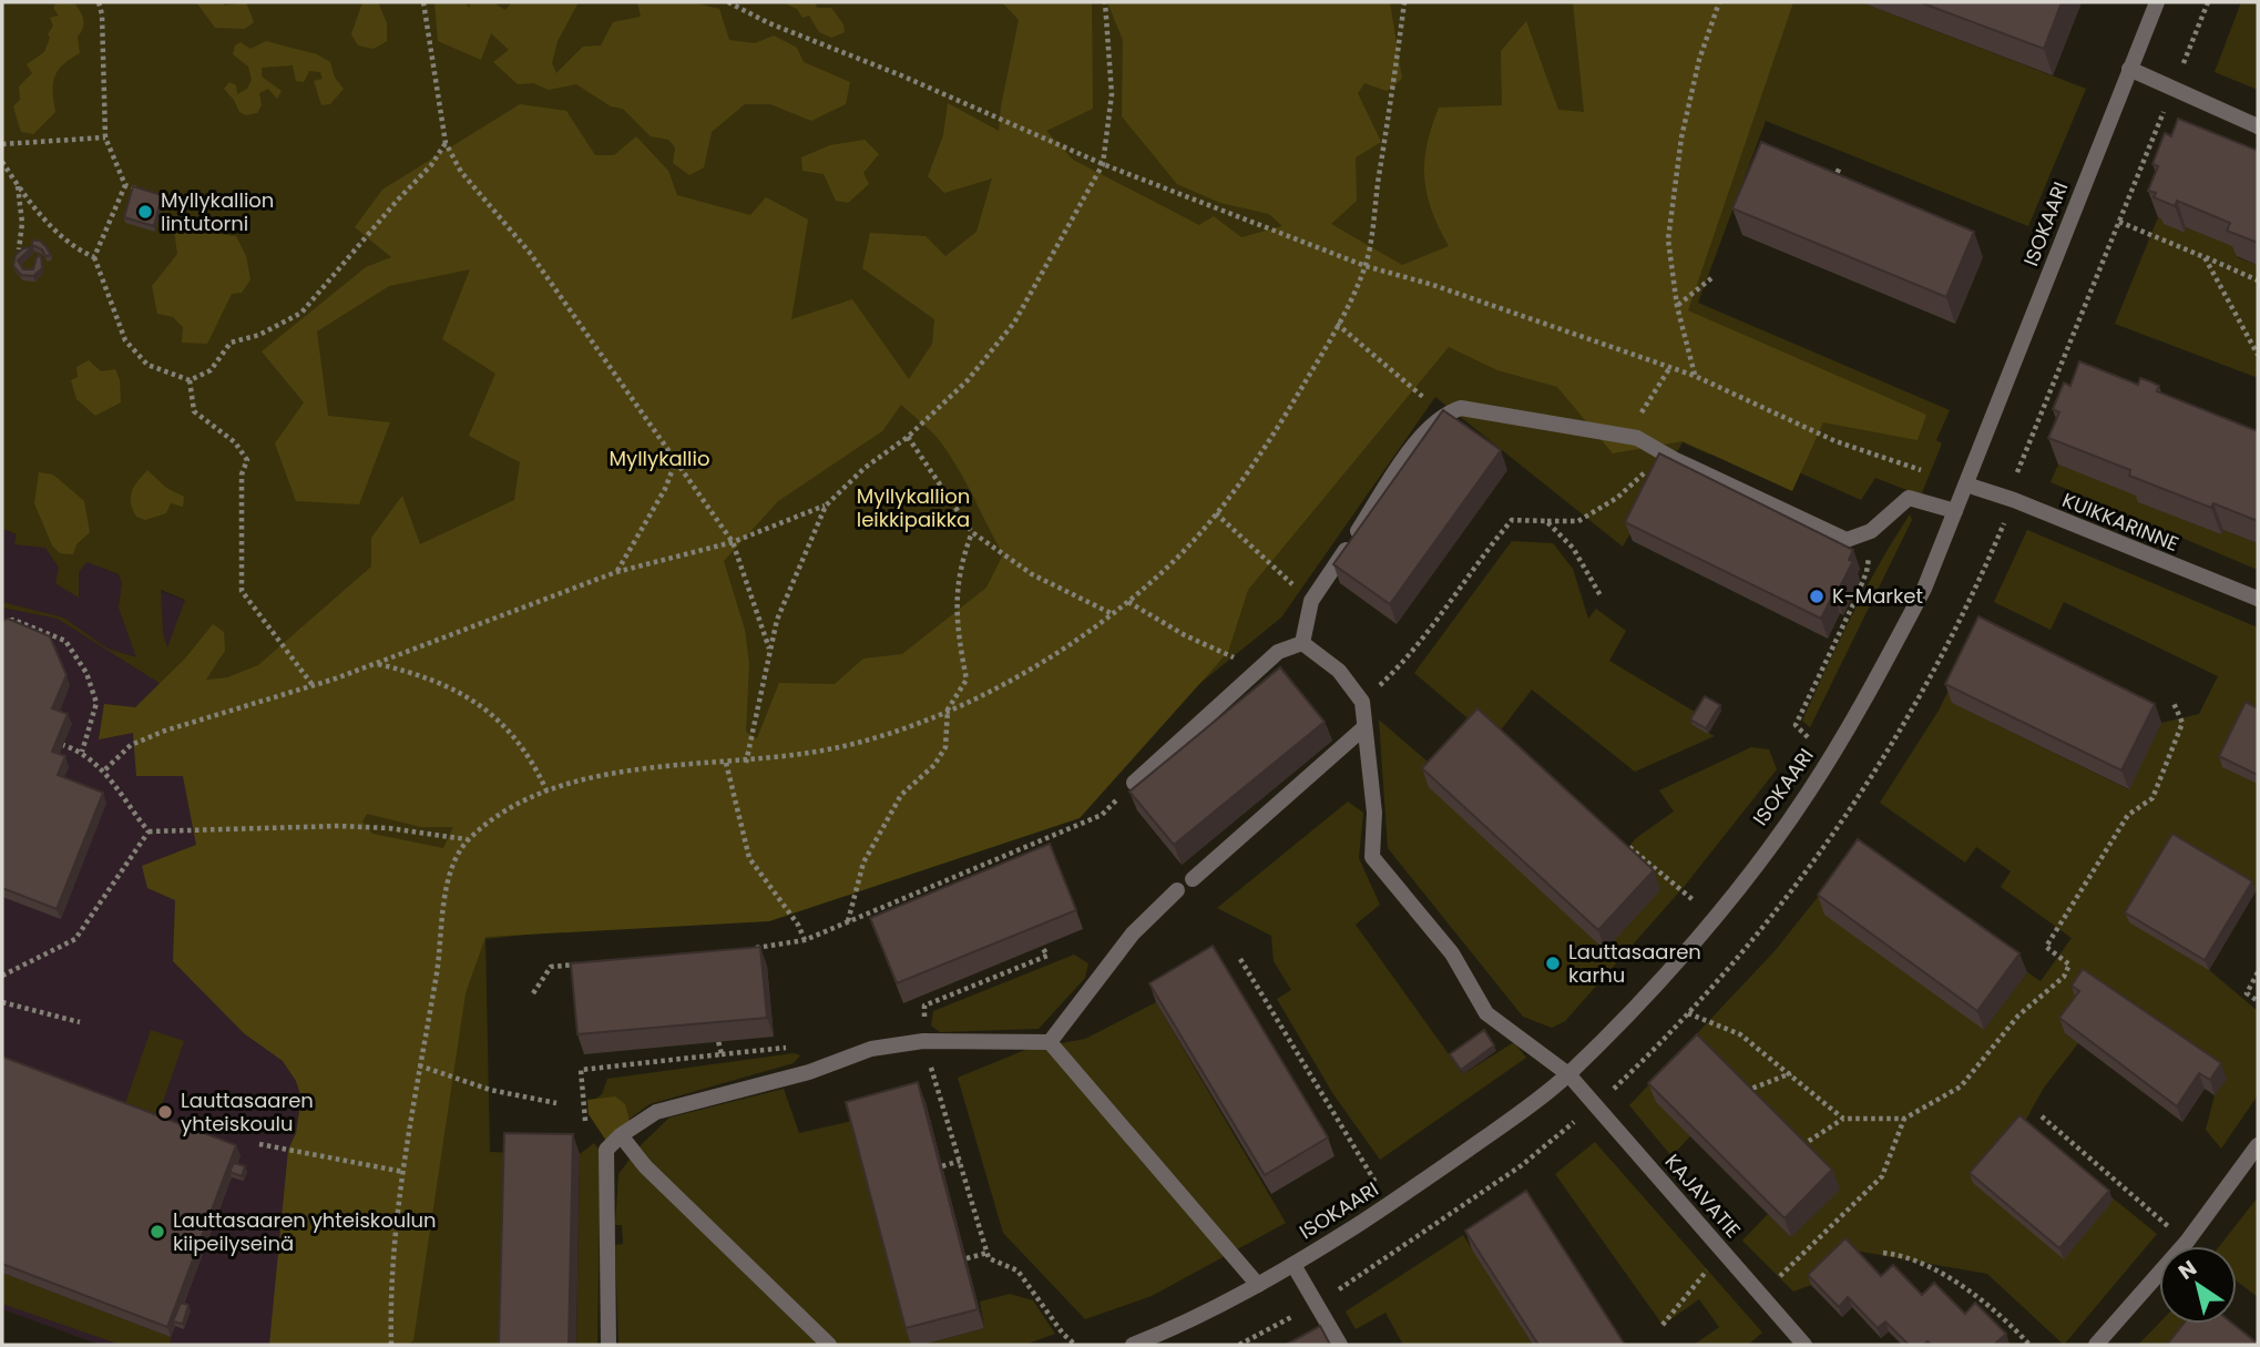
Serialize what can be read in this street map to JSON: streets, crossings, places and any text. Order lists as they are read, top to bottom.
{
  "streets": {
    "street": ["ISOKAARI", "KUIKKARINNE", "KAJAVATIE"]
  },
  "crossings": [
    ["ISOKAARI", "KUIKKARINNE"],
    ["ISOKAARI", "KAJAVATIE"]
  ],
  "parks": ["Myllykallio", "Myllykallion leikkipaikka"],
  "places": [
    "Myllykallion lintutorni",
    "K-Market",
    "Lauttasaaren karhu",
    "Lauttasaaren yhteiskoulu",
    "Lauttasaaren yhteiskoulun kiipeilyseinä"
  ],
  "north": "top left"
}
